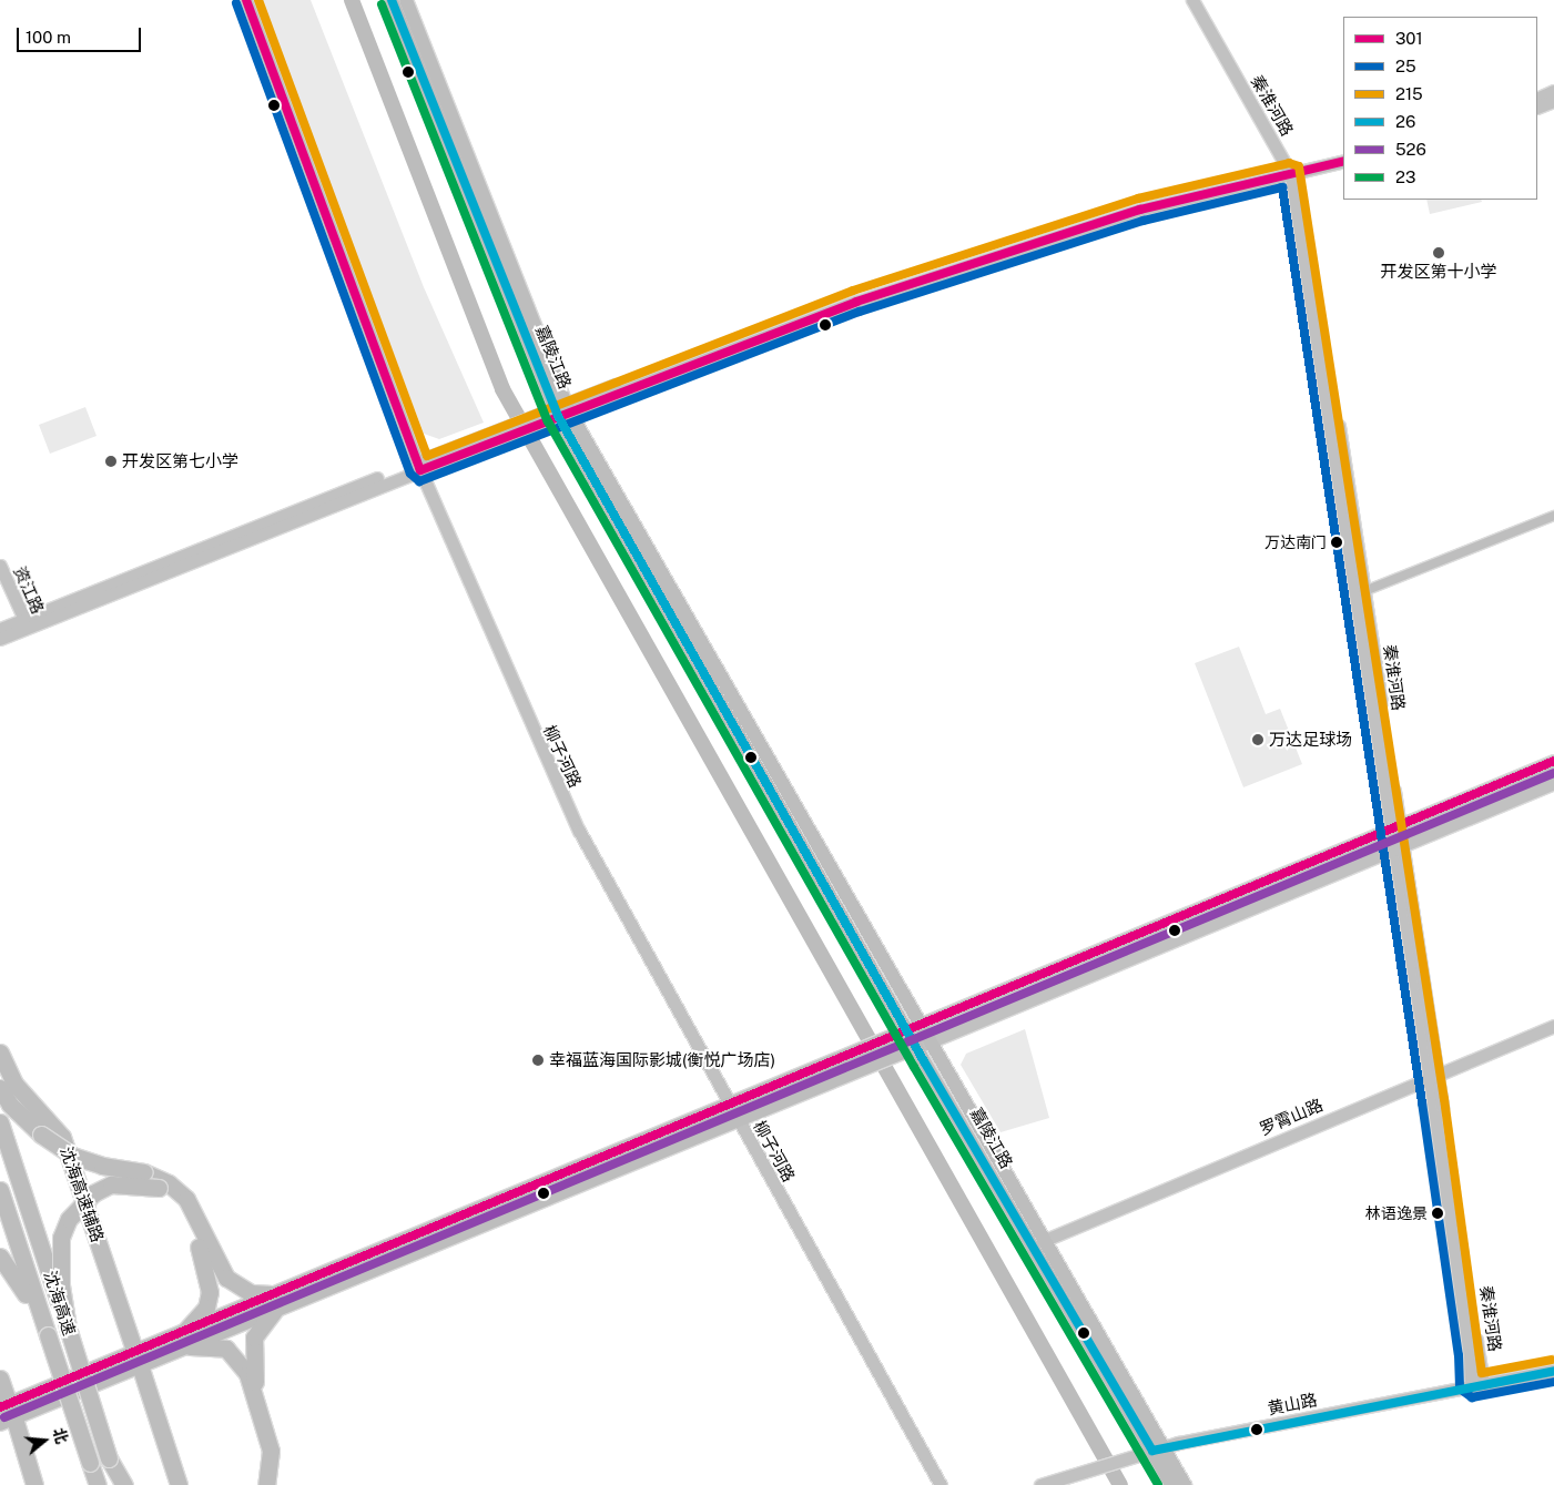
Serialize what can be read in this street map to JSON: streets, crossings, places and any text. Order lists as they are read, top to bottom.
{
  "streets": {
    "highway": ["沈海高速辅路", "沈海高速"],
    "main road": ["嘉陵江路"],
    "street": [
      "秦淮河路",
      "资江路",
      "柳子河路",
      "罗霄山路",
      "黄山路"
    ]
  },
  "crossings": [
    ["秦淮河路", "罗霄山路"],
    ["秦淮河路", "黄山路"],
    ["嘉陵江路", "罗霄山路"],
    ["嘉陵江路", "黄山路"]
  ],
  "places": [
    "开发区第十小学",
    "开发区第七小学",
    "万达南门",
    "万达足球场",
    "幸福蓝海国际影城(衡悦广场店)",
    "林语逸景"
  ],
  "lines": [
    "transit line 301",
    "transit line 215",
    "transit line 26",
    "transit line 25",
    "transit line 23",
    "transit line 526"
  ],
  "legend": [
    "301",
    "25",
    "215",
    "26",
    "526",
    "23"
  ],
  "scale_bar": "100 m",
  "north": "right"
}
